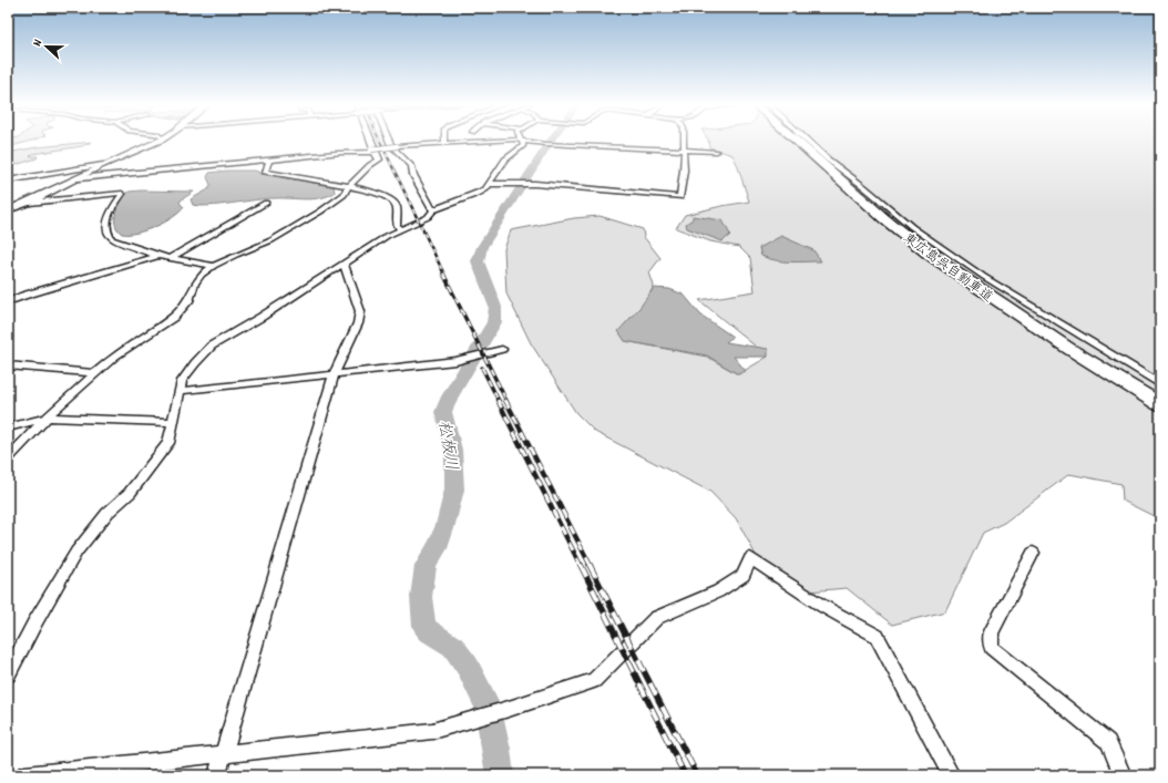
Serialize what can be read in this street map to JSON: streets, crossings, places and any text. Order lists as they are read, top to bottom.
{
  "streets": {
    "highway": ["東広島呉自動車道"]
  },
  "water": ["松板川"],
  "north": "left"
}
